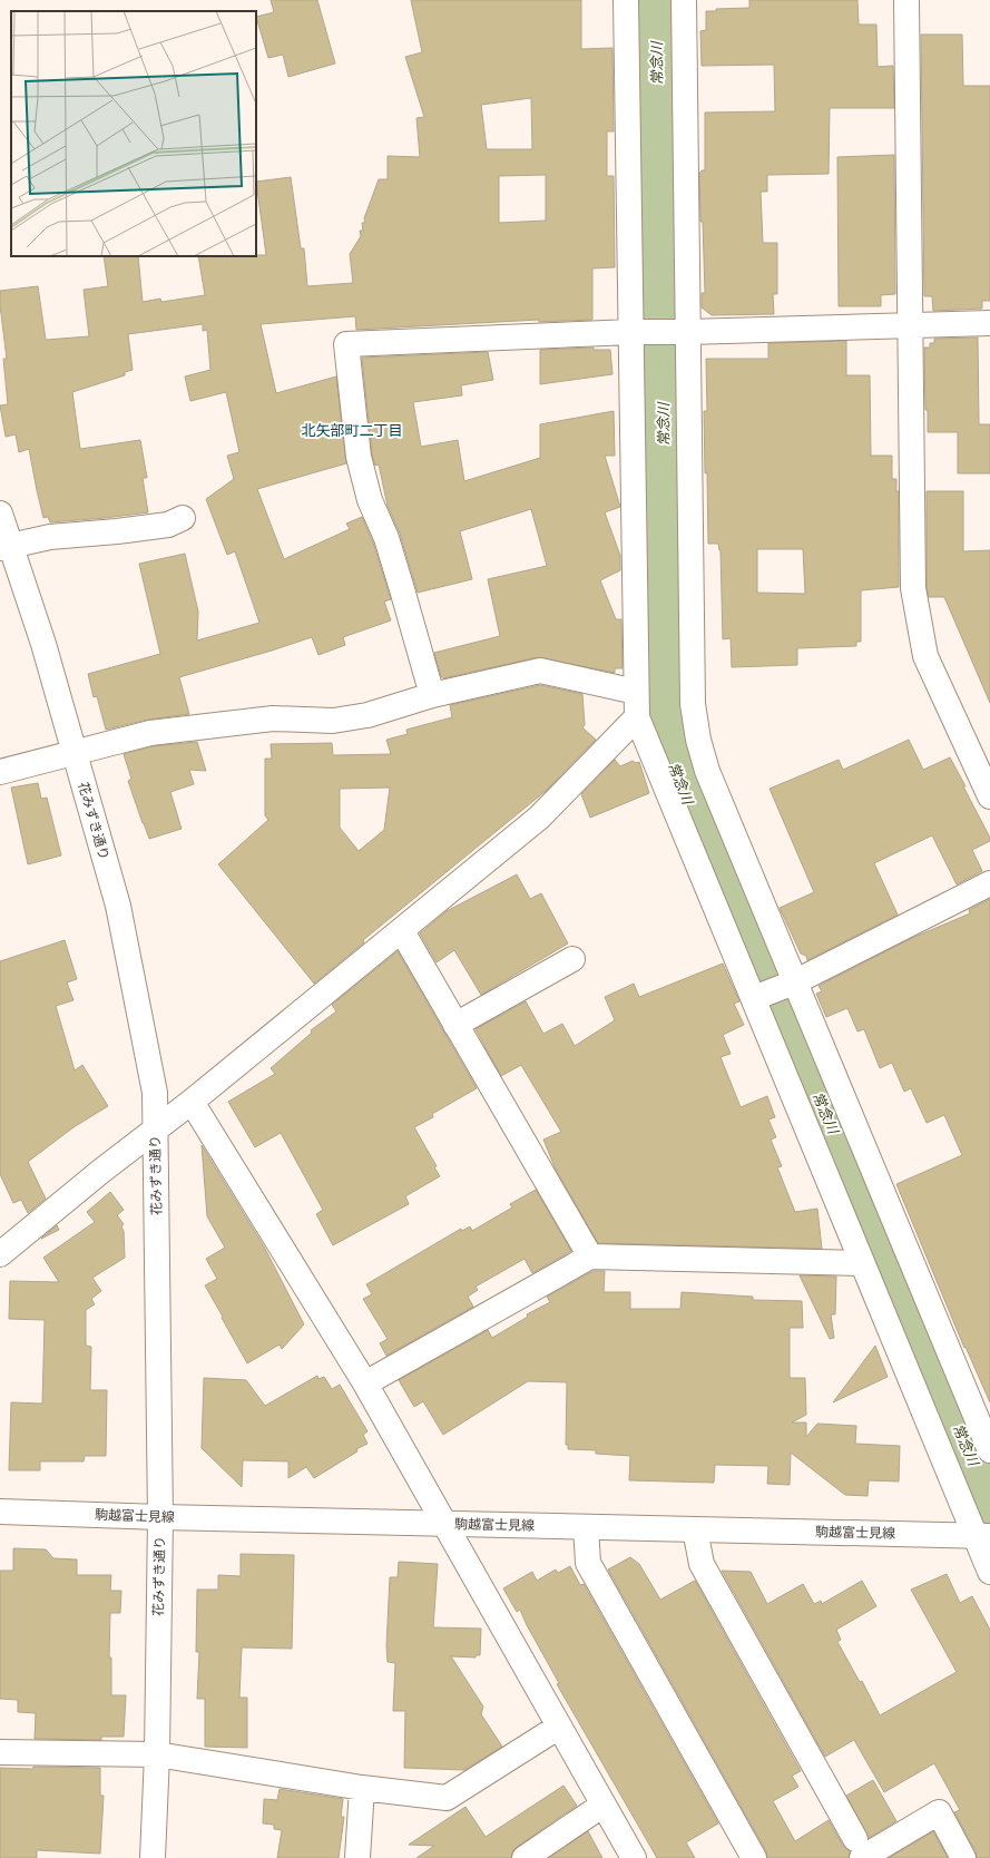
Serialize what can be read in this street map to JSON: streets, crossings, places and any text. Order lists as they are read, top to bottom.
{
  "streets": {
    "street": ["花みずき通り", "駒越富士見線"]
  },
  "crossings": [
    ["花みずき通り", "駒越富士見線"]
  ],
  "districts": ["北矢部町二丁目"],
  "water": ["常念川"]
}
